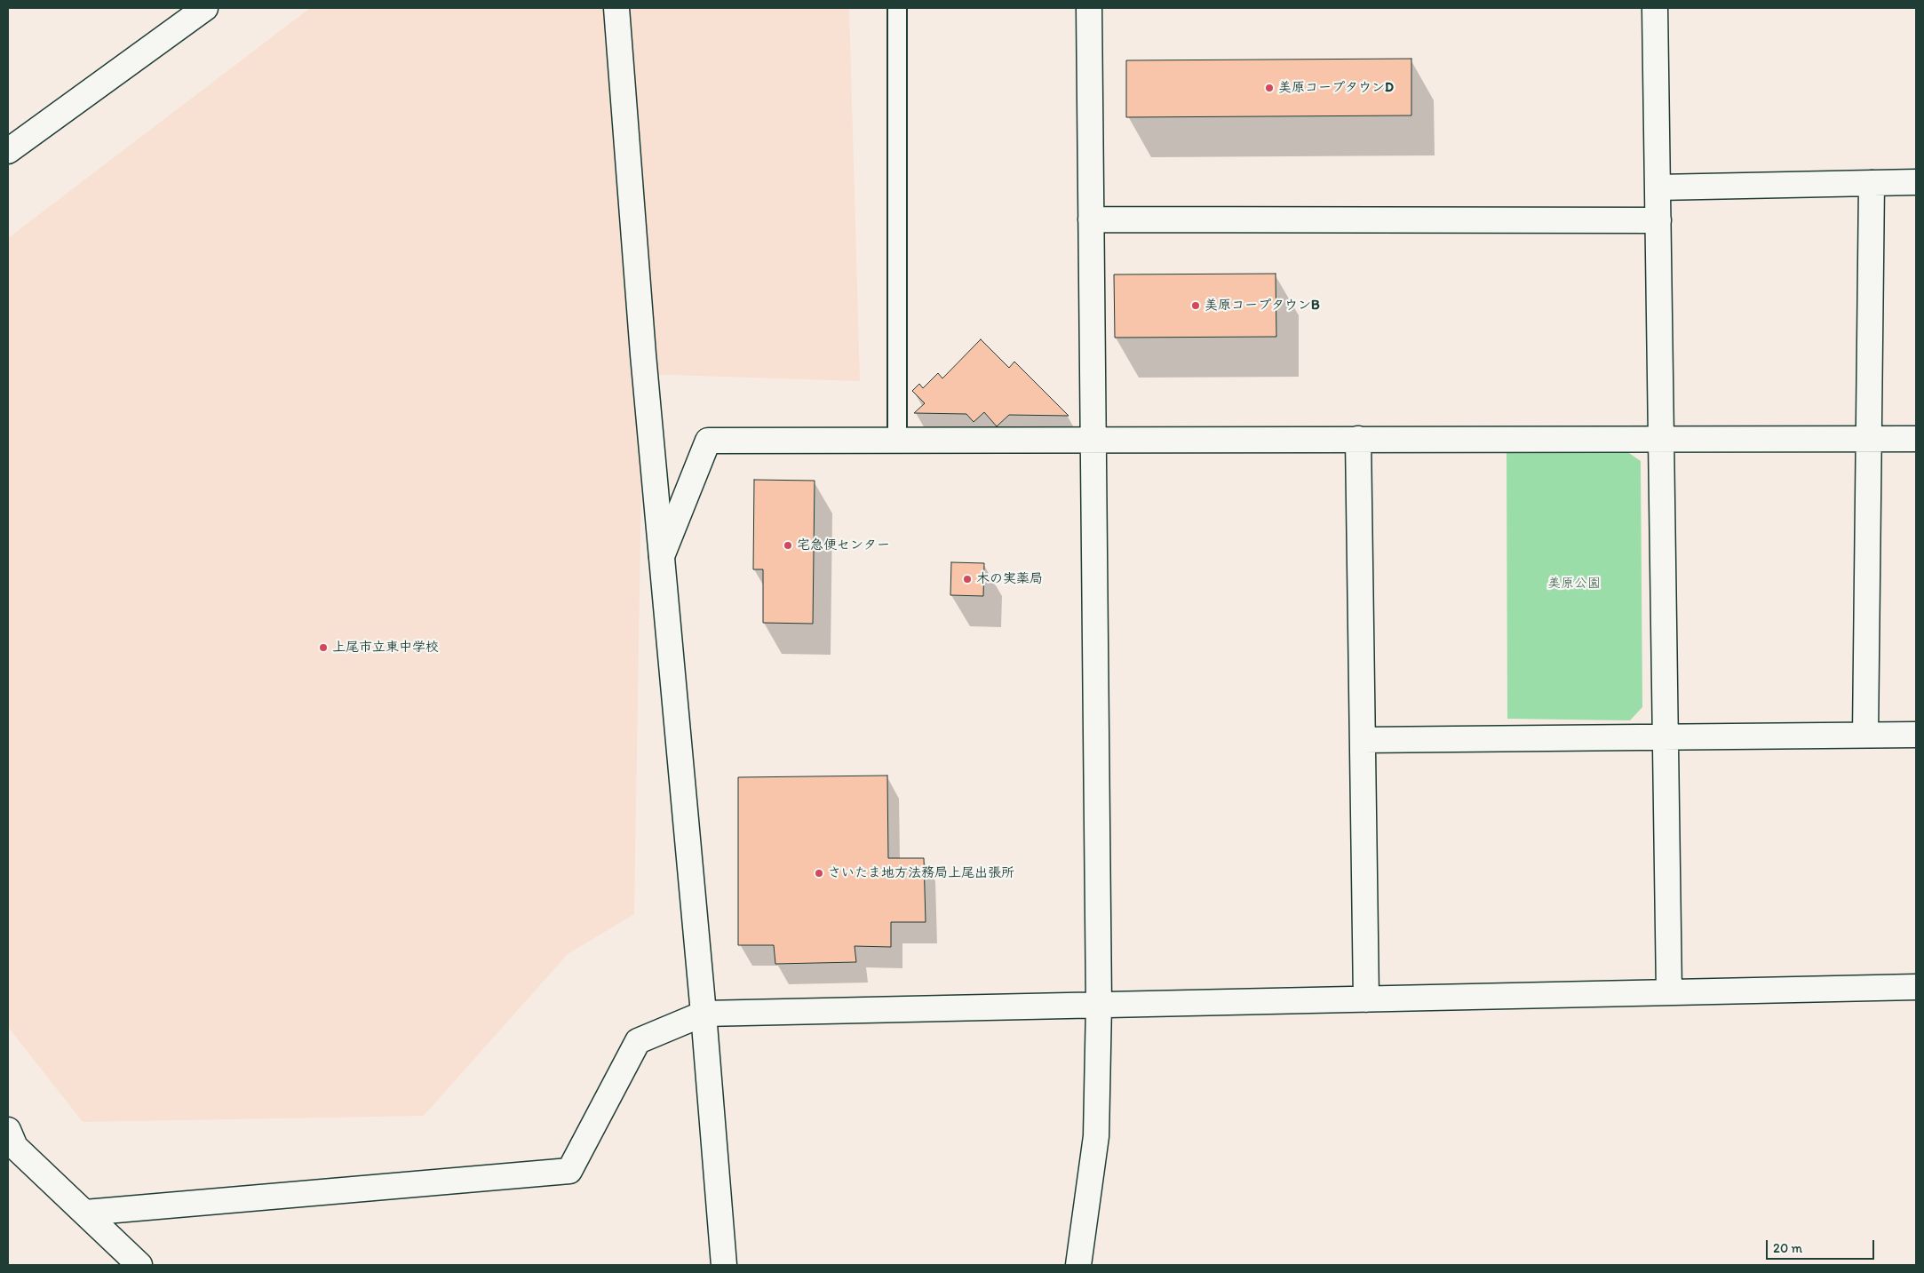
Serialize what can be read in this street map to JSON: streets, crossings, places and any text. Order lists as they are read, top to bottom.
{
  "parks": ["美原公園"],
  "places": [
    "美原コープタウンD",
    "美原コープタウンB",
    "宅急便センター",
    "木の実薬局",
    "上尾市立東中学校",
    "さいたま地方法務局上尾出張所"
  ],
  "scale_bar": "20 m"
}
